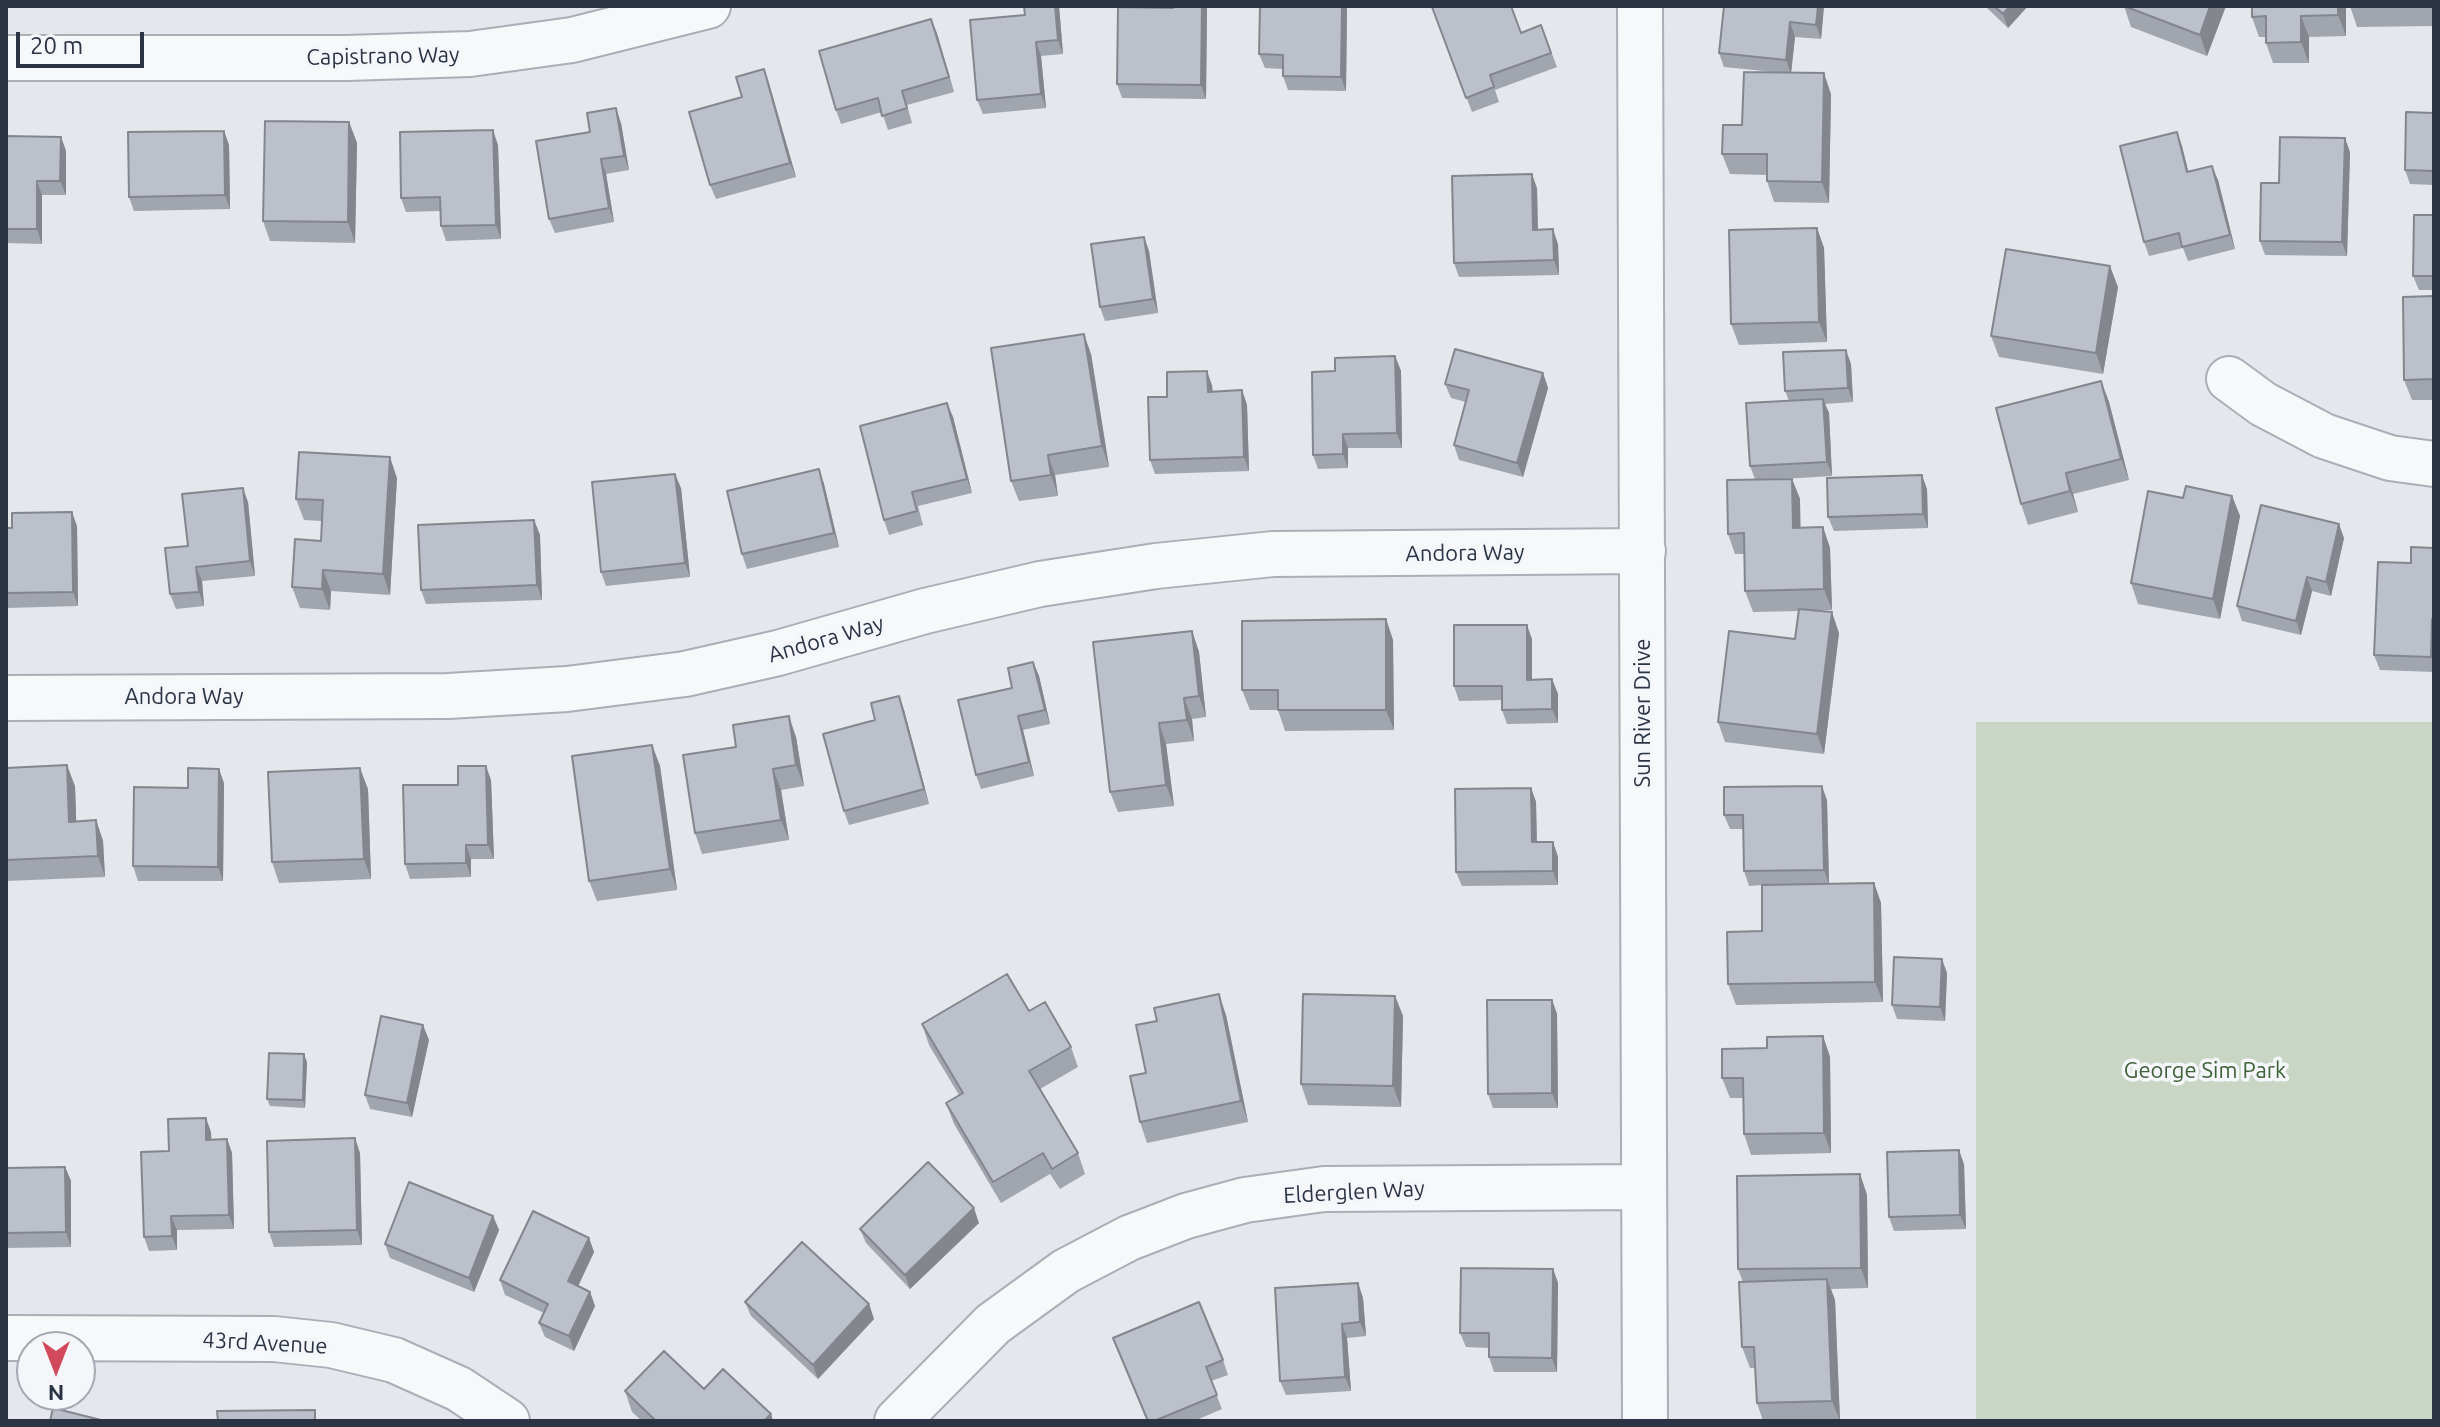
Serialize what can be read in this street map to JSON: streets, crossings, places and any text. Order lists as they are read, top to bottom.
{
  "streets": {
    "street": [
      "Capistrano Way",
      "Andora Way",
      "Sun River Drive",
      "Elderglen Way",
      "43rd Avenue"
    ]
  },
  "crossings": [
    ["Andora Way", "Sun River Drive"],
    ["Sun River Drive", "Elderglen Way"]
  ],
  "parks": ["George Sim Park"],
  "scale_bar": "20 m",
  "north": "bottom"
}
